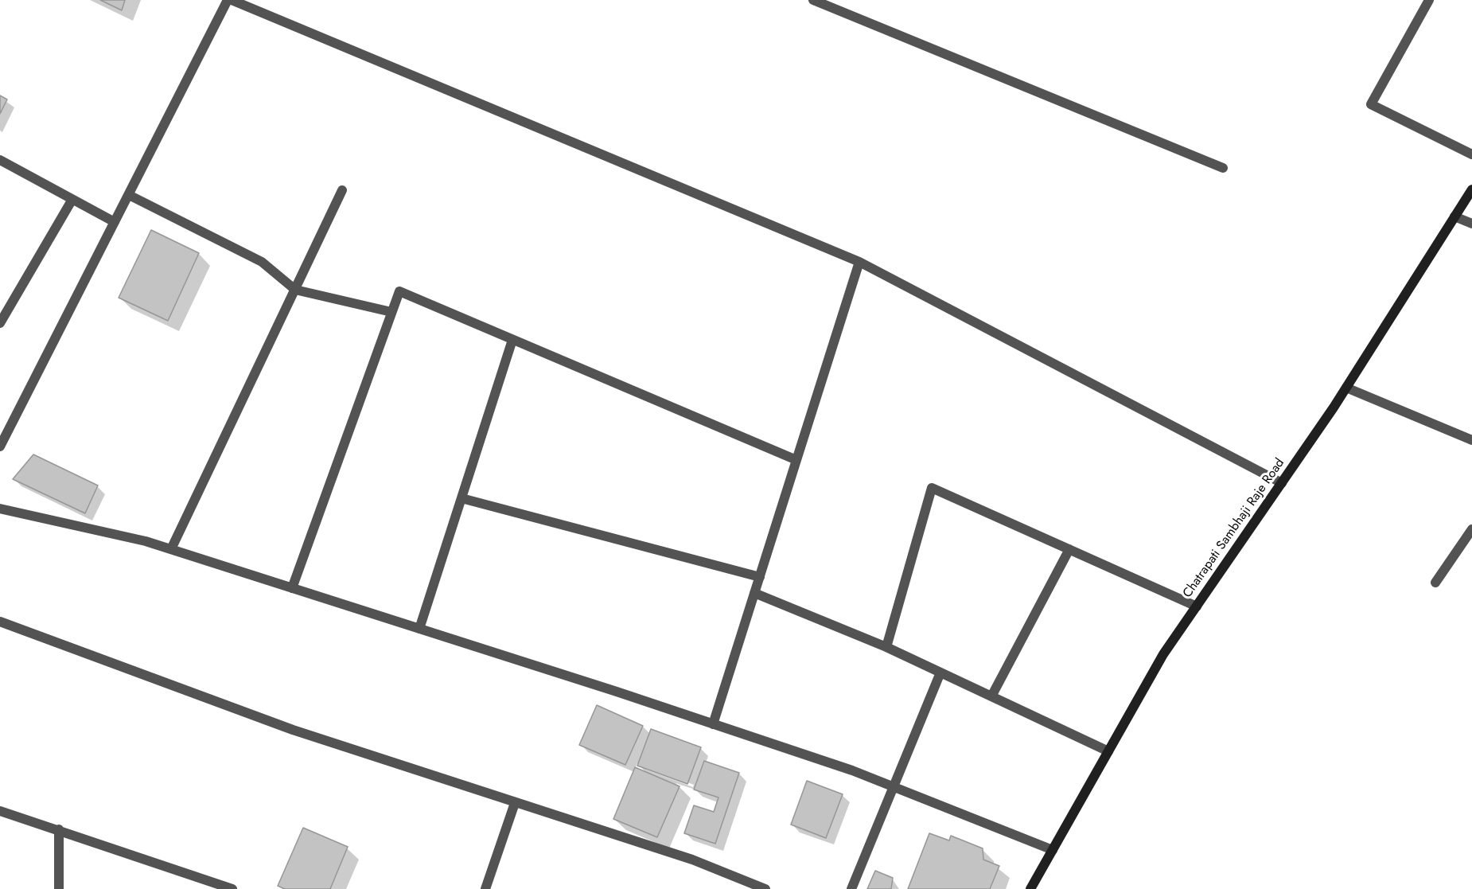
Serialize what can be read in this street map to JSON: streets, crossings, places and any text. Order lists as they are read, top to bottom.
{
  "streets": {
    "main road": ["Chatrapati Sambhaji Raje Road"]
  }
}
